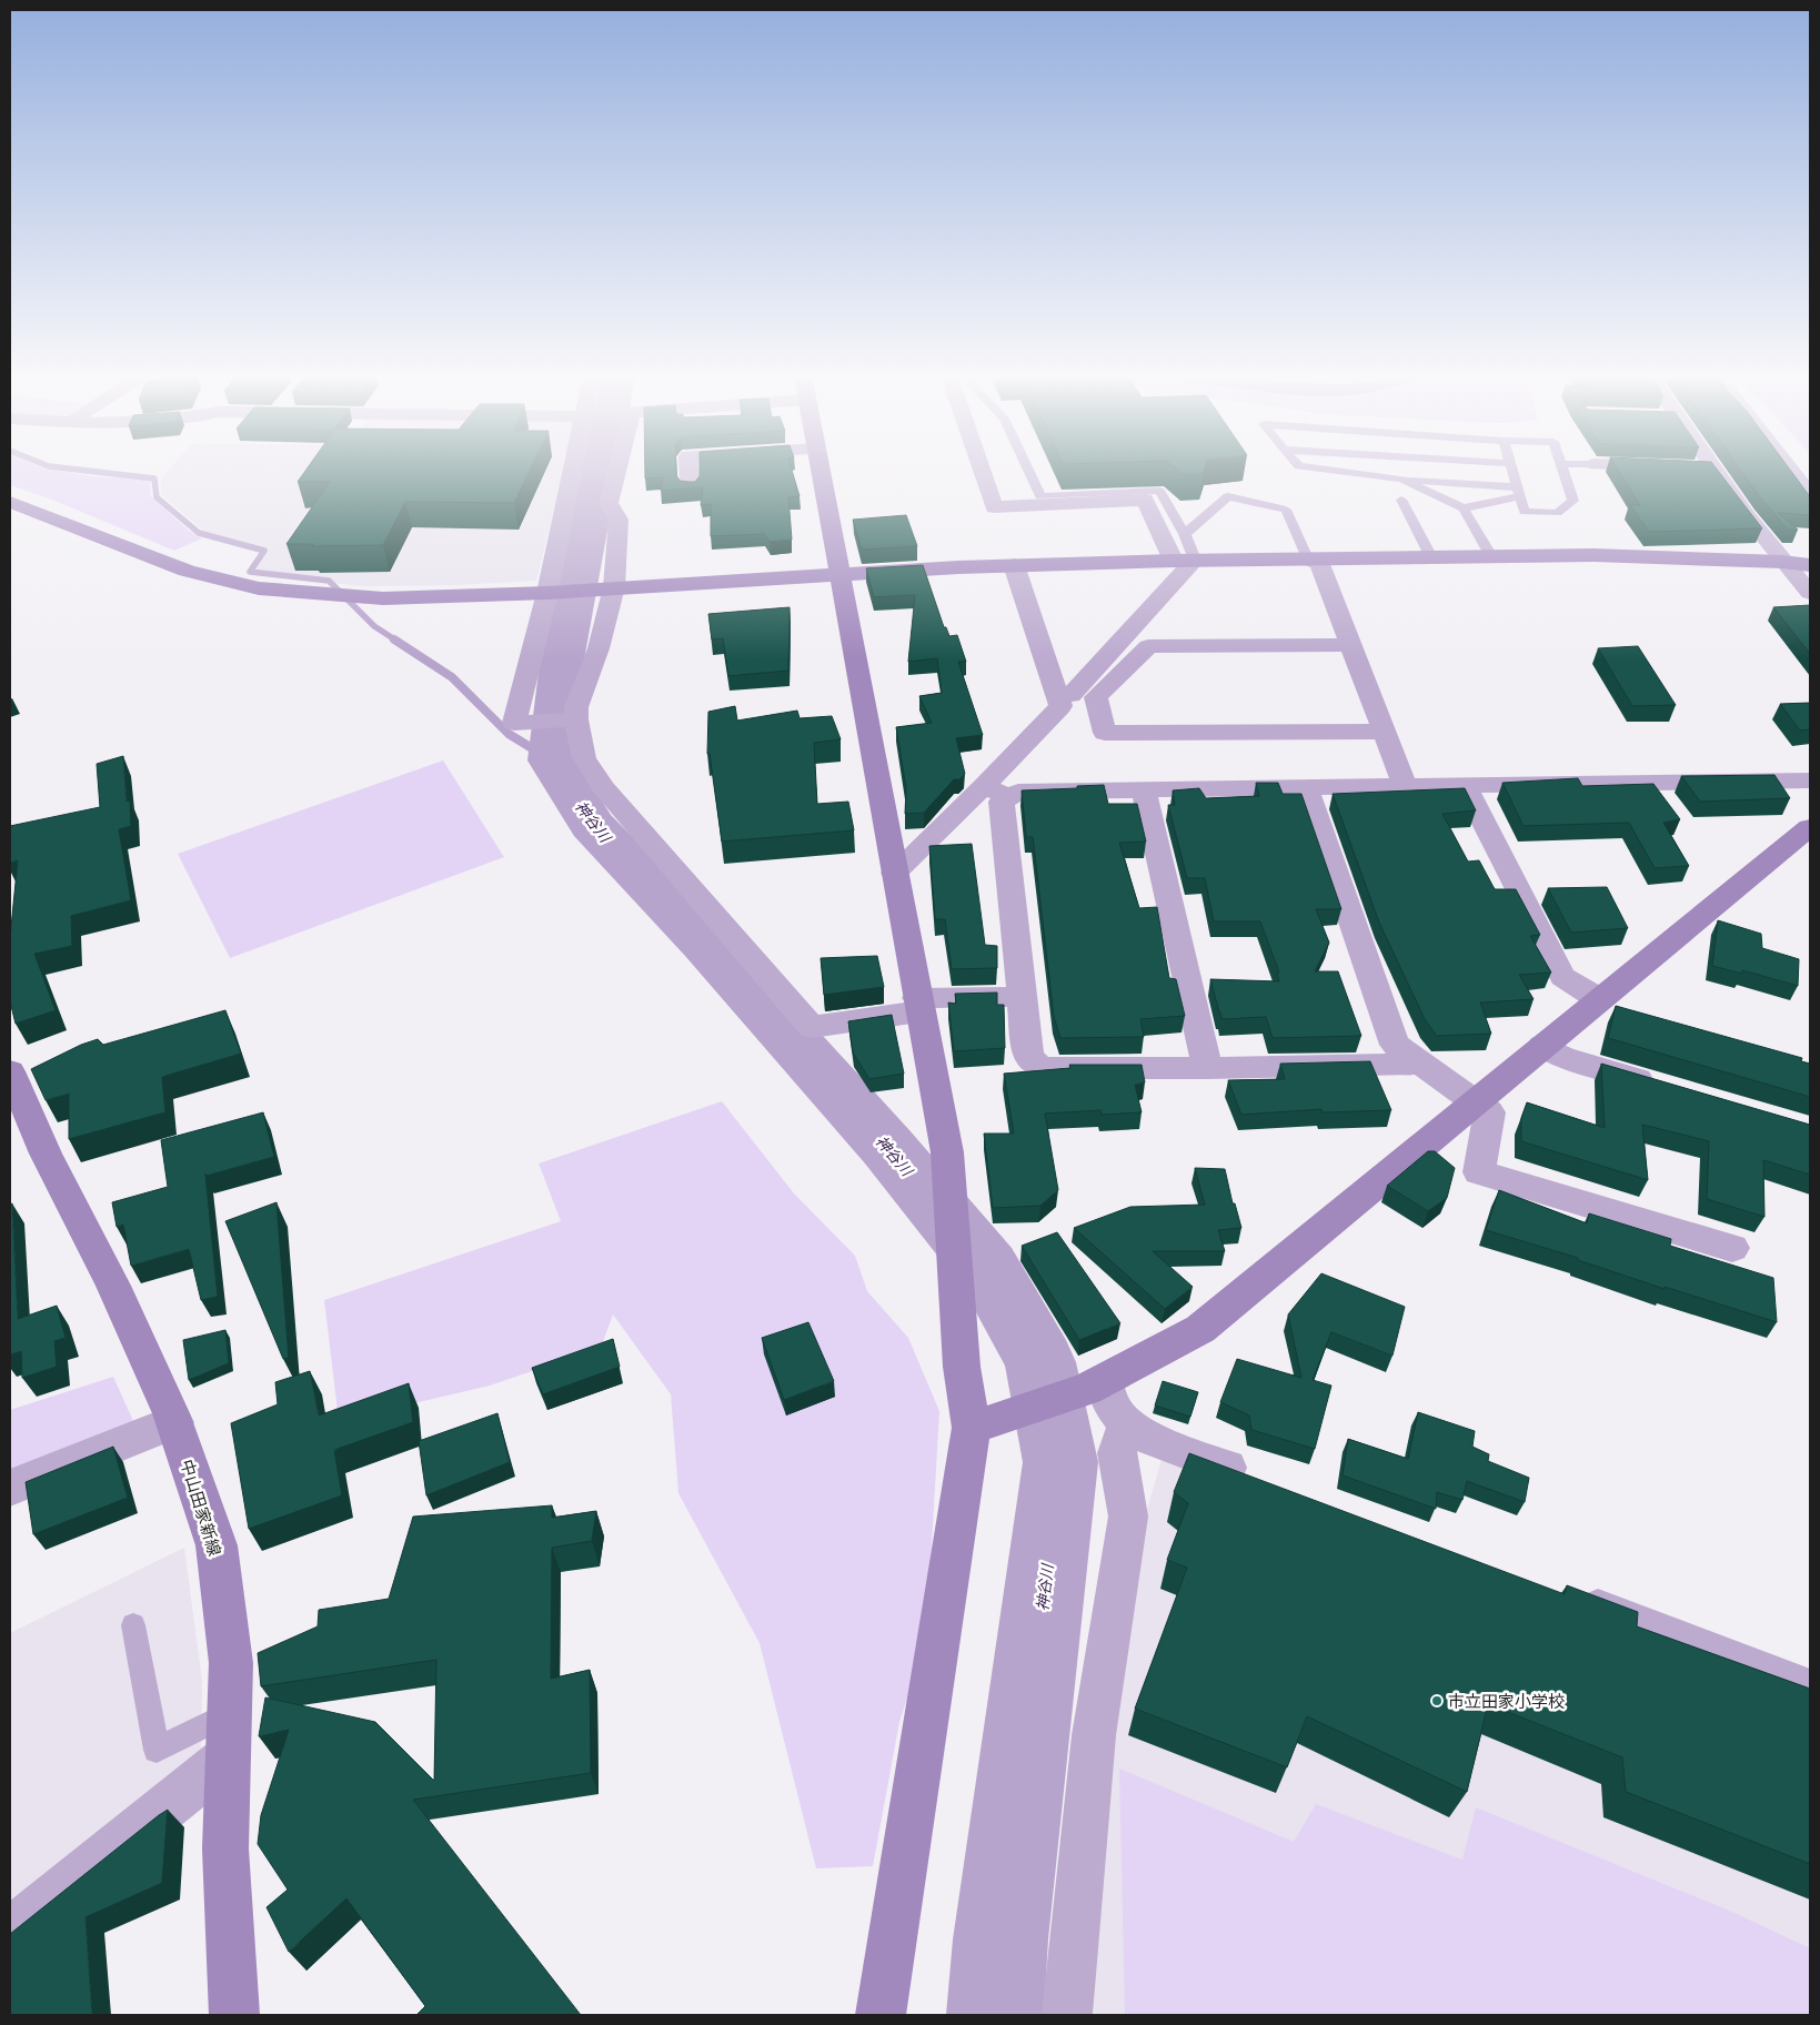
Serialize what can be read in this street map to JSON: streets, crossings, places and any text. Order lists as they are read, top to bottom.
{
  "streets": {
    "street": ["中山田家新線"]
  },
  "water": ["神谷川"],
  "places": ["市立田家小学校"]
}
